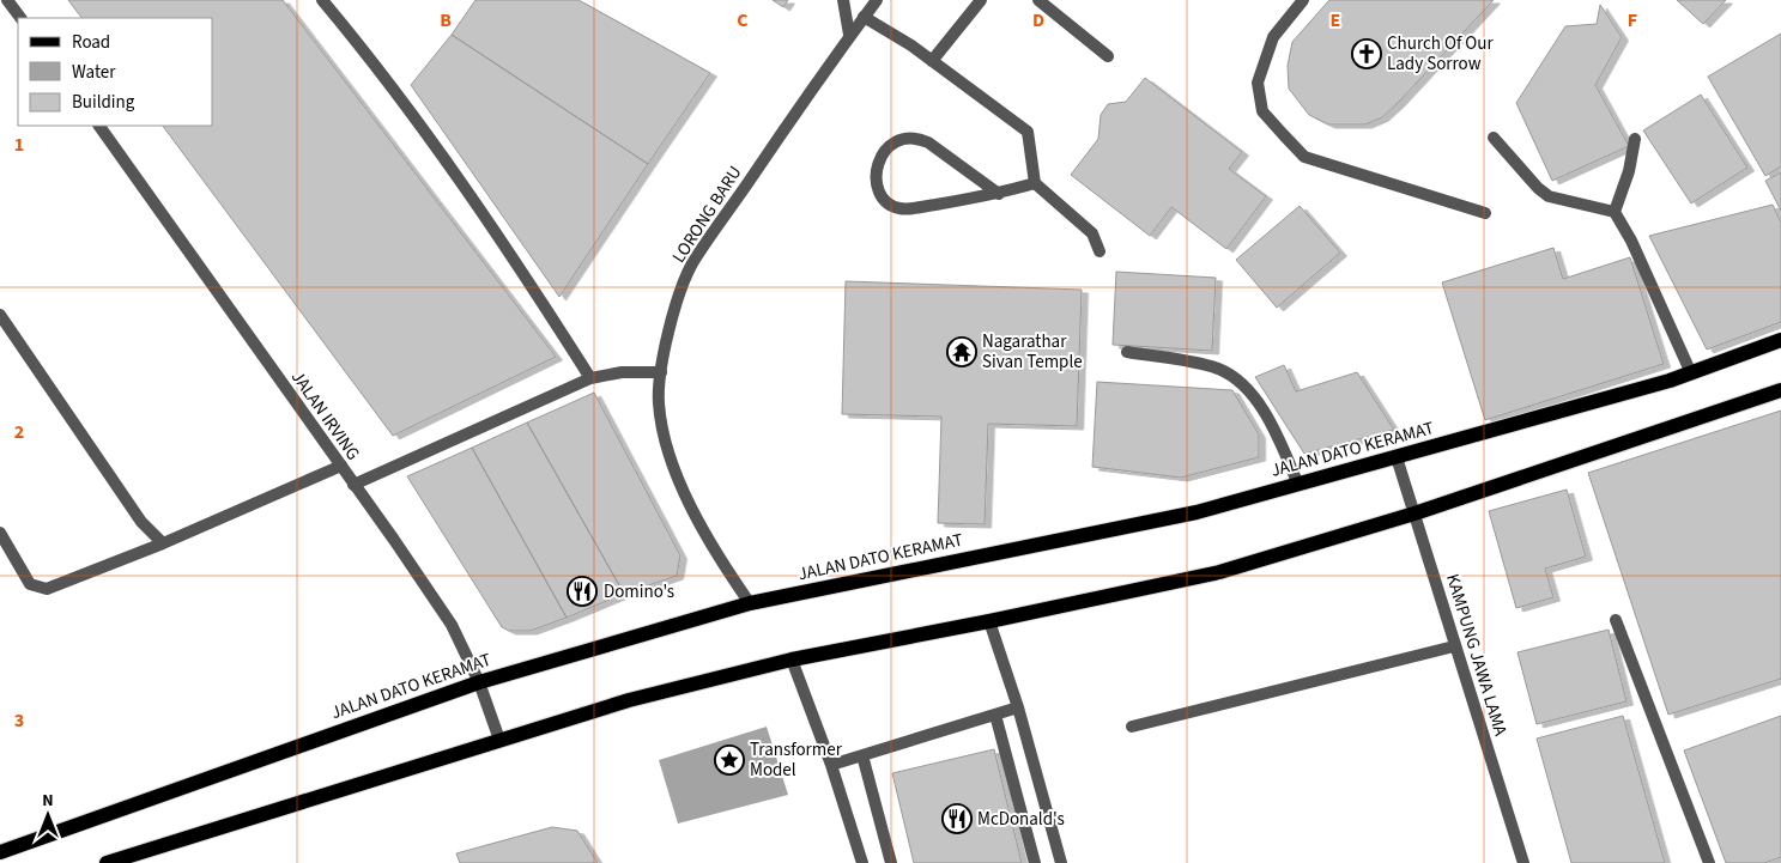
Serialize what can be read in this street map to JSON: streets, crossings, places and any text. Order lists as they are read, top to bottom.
{
  "streets": {
    "main road": ["JALAN DATO KERAMAT"],
    "street": ["LORONG BARU", "JALAN IRVING", "KAMPUNG JAWA LAMA"]
  },
  "crossings": [
    ["LORONG BARU", "JALAN DATO KERAMAT"],
    ["JALAN IRVING", "JALAN DATO KERAMAT"],
    ["JALAN DATO KERAMAT", "KAMPUNG JAWA LAMA"]
  ],
  "places": {
    "church": ["Church Of Our Lady Sorrow"],
    "temple": ["Nagarathar Sivan Temple"],
    "restaurant": ["Domino's", "McDonald's"],
    "place": ["Transformer Model"]
  },
  "legend": ["Road", "Water", "Building"],
  "north": "top",
  "grid": {
    "columns": [
      "B",
      "C",
      "D",
      "E",
      "F"
    ],
    "rows": ["1", "2", "3"]
  }
}
